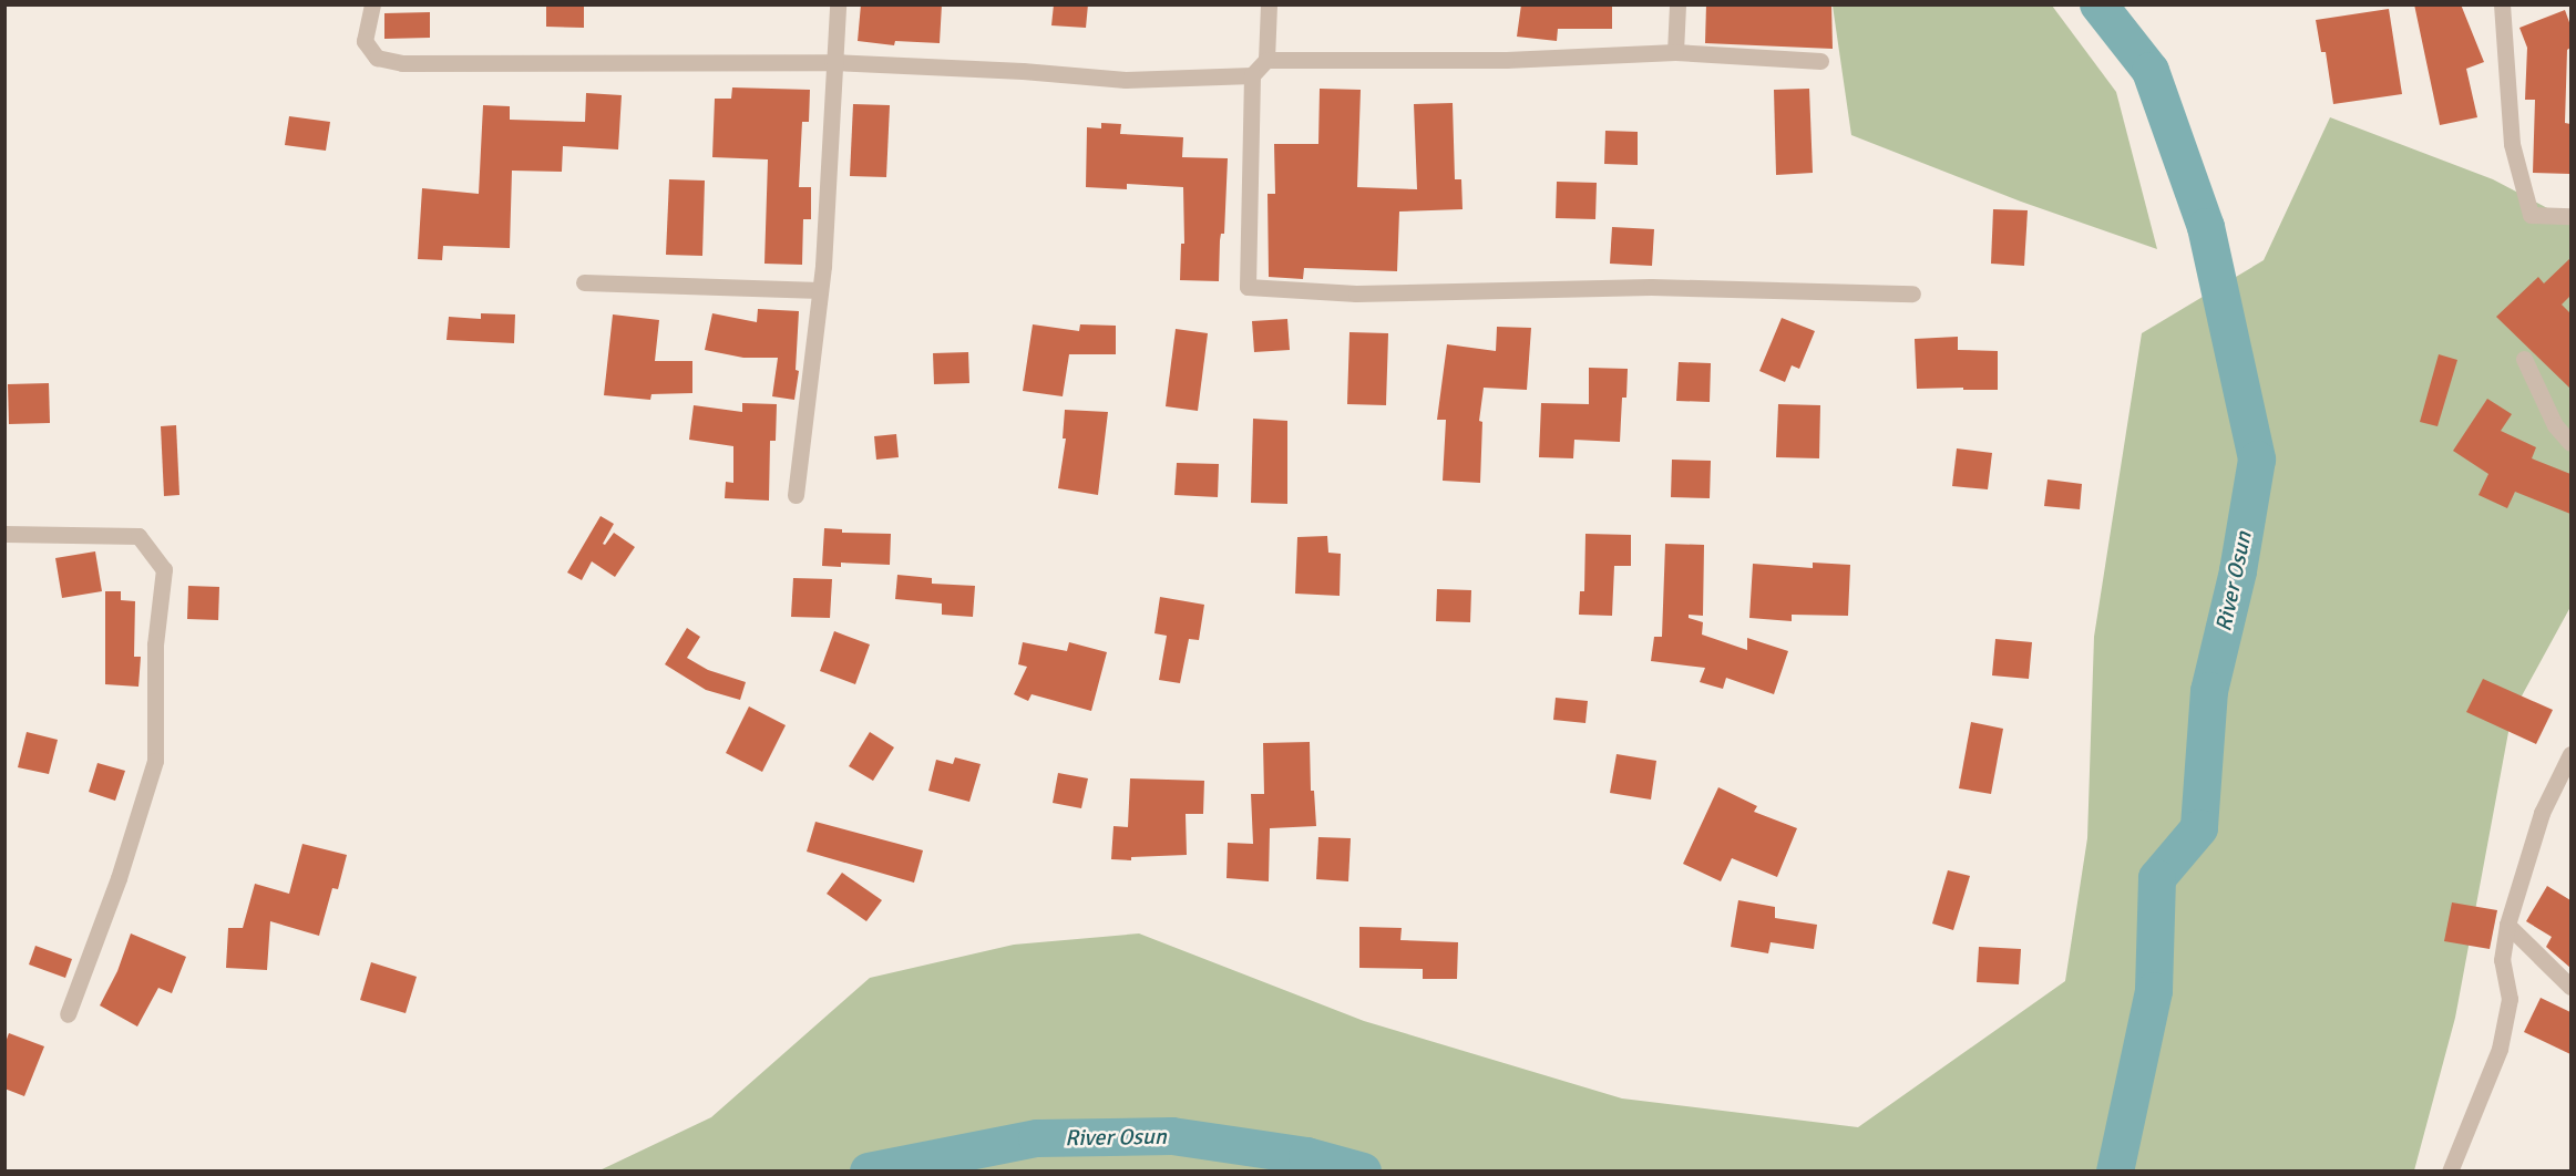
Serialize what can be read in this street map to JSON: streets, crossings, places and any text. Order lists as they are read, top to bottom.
{
  "water": ["River Osun"]
}
